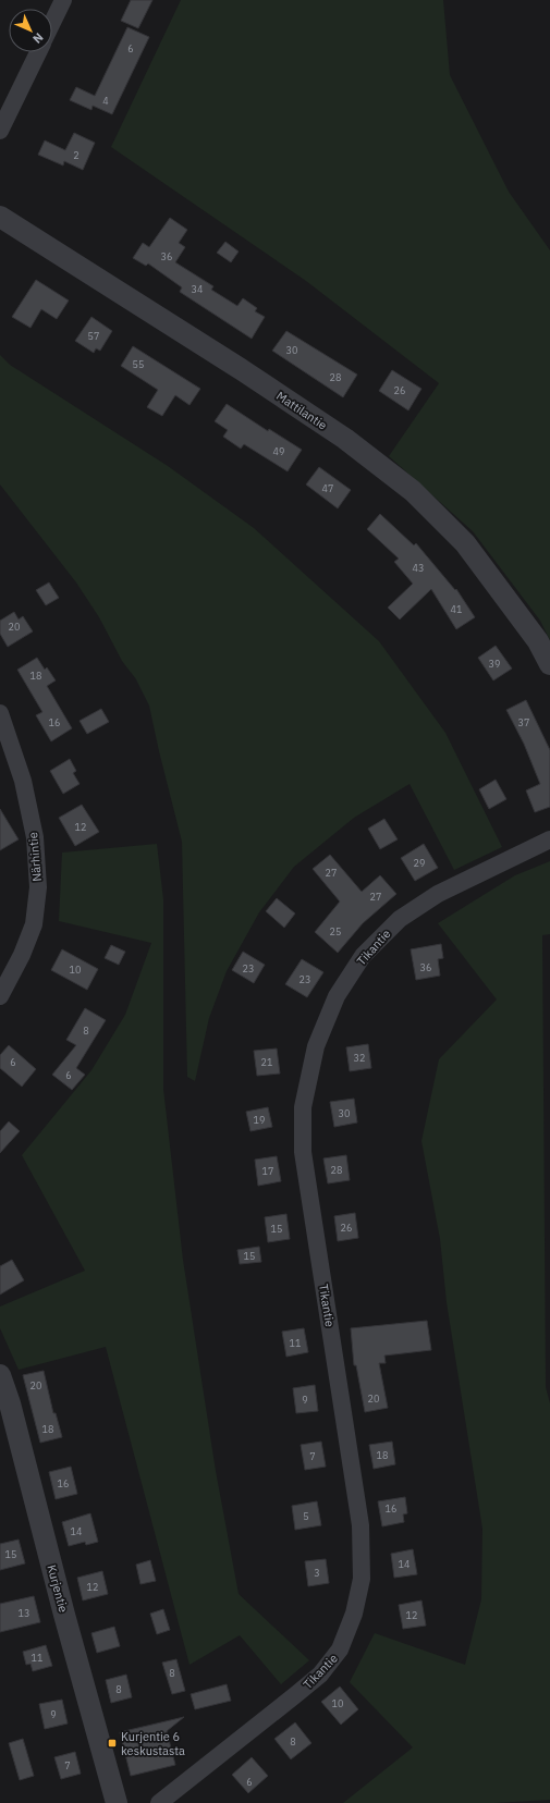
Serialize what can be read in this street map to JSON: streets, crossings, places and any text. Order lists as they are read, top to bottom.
{
  "streets": {
    "street": [
      "Mattilantie",
      "Närhintie",
      "Tikantie",
      "Kurjentie"
    ]
  },
  "places": {
    "transit": ["Kurjentie 6 keskustasta"]
  },
  "house_numbers": [
    "6",
    "4",
    "2",
    "36",
    "34",
    "57",
    "30",
    "55",
    "28",
    "26",
    "49",
    "47",
    "43",
    "41",
    "20",
    "39",
    "18",
    "16",
    "37",
    "12",
    "29",
    "27",
    "27",
    "25",
    "36",
    "23",
    "10",
    "23",
    "8",
    "32",
    "6",
    "21",
    "6",
    "30",
    "19",
    "28",
    "17",
    "26",
    "15",
    "15",
    "11",
    "20",
    "20",
    "9",
    "18",
    "18",
    "7",
    "16",
    "16",
    "5",
    "14",
    "15",
    "14",
    "3",
    "12",
    "13",
    "12",
    "11",
    "8",
    "8",
    "10",
    "9",
    "8",
    "7",
    "6"
  ],
  "north": "bottom right"
}
